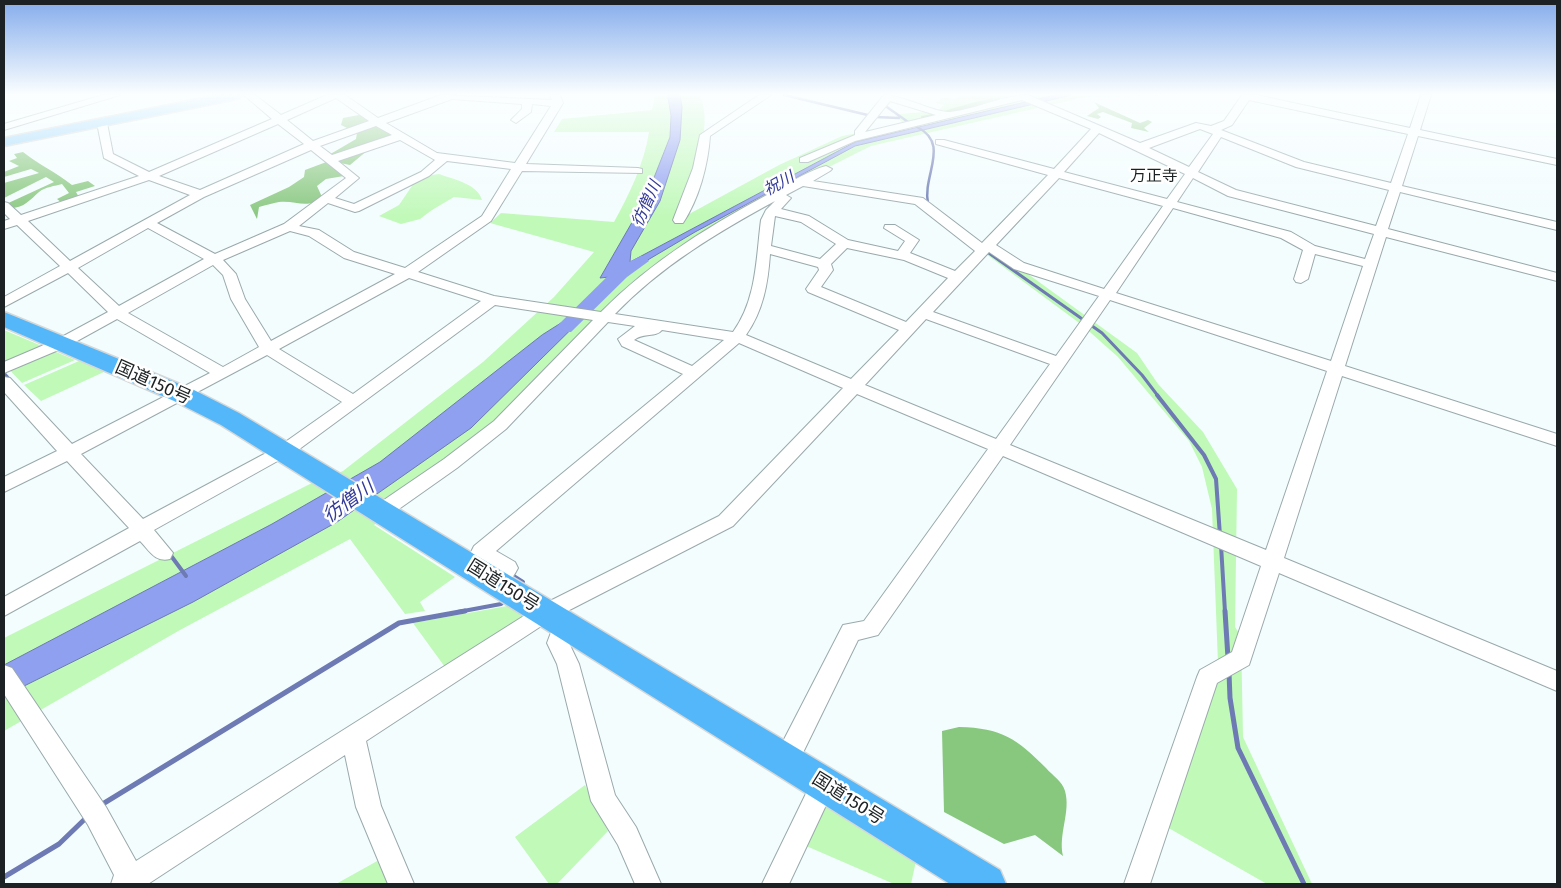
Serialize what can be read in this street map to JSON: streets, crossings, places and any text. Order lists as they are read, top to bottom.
{
  "streets": {
    "highway": ["国道150号"]
  },
  "districts": ["万正寺"],
  "water": ["祝川", "彷僧川"]
}
